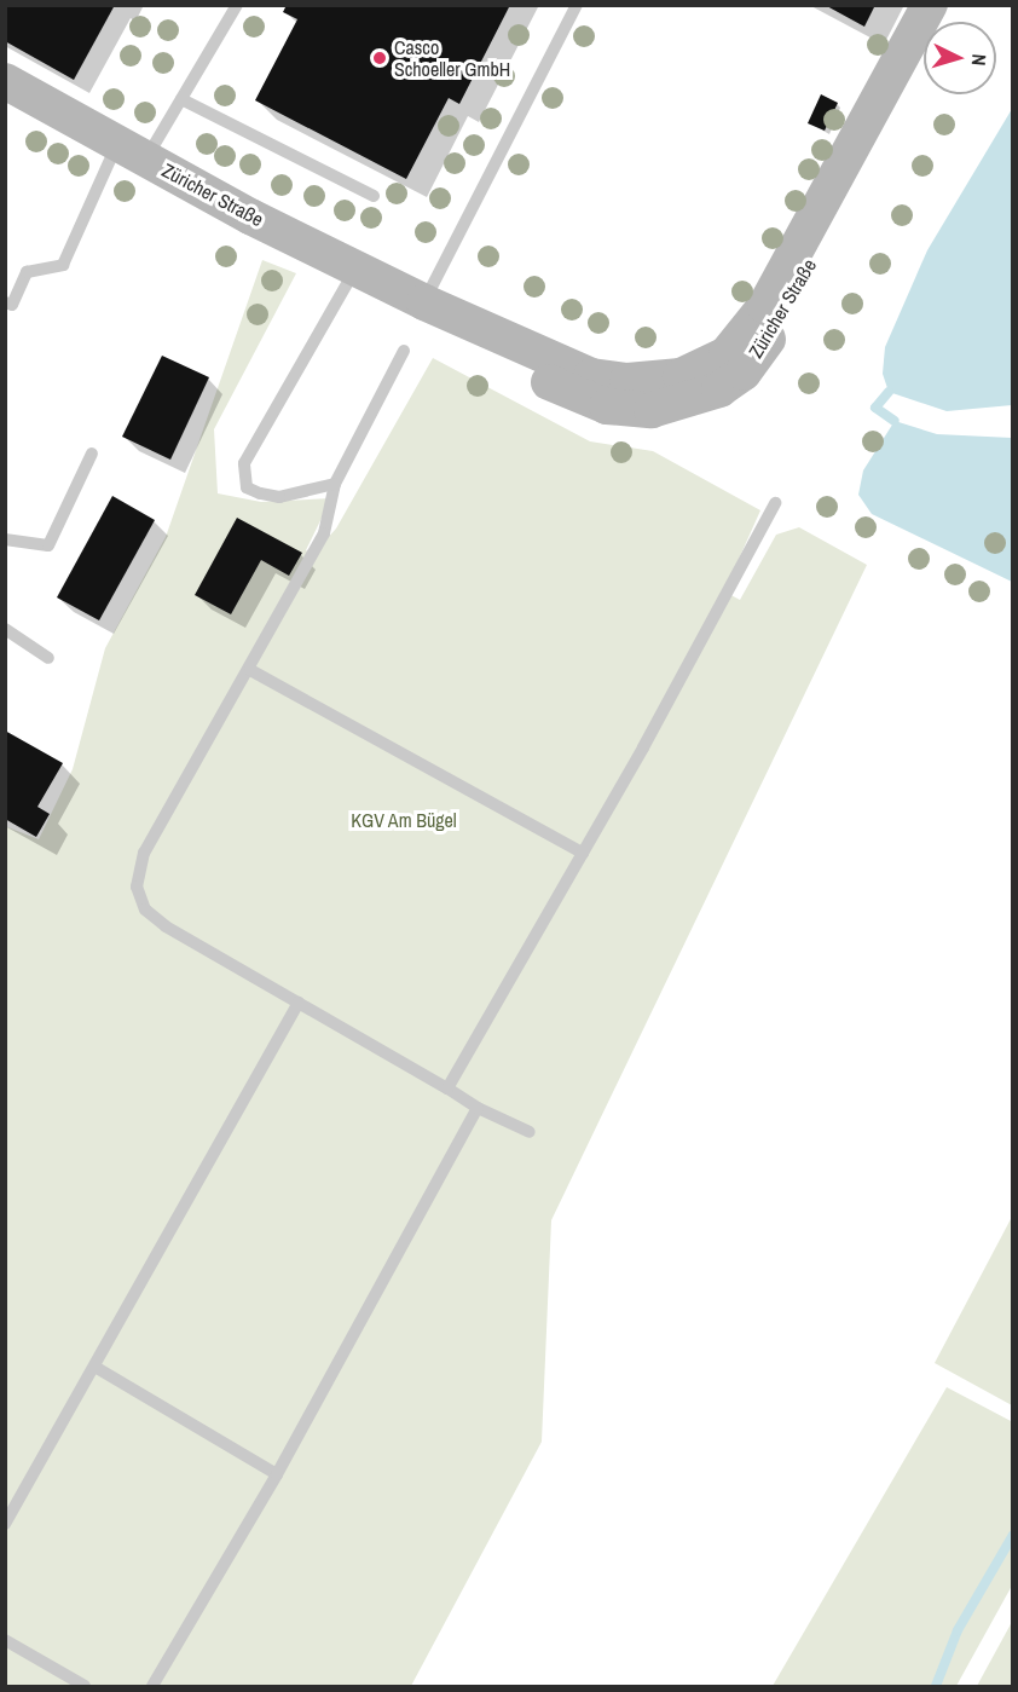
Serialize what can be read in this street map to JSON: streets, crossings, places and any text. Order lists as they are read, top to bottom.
{
  "streets": {
    "street": ["Züricher Straße"]
  },
  "parks": ["KGV Am Bügel"],
  "places": ["Casco Schoeller GmbH"],
  "north": "right"
}
